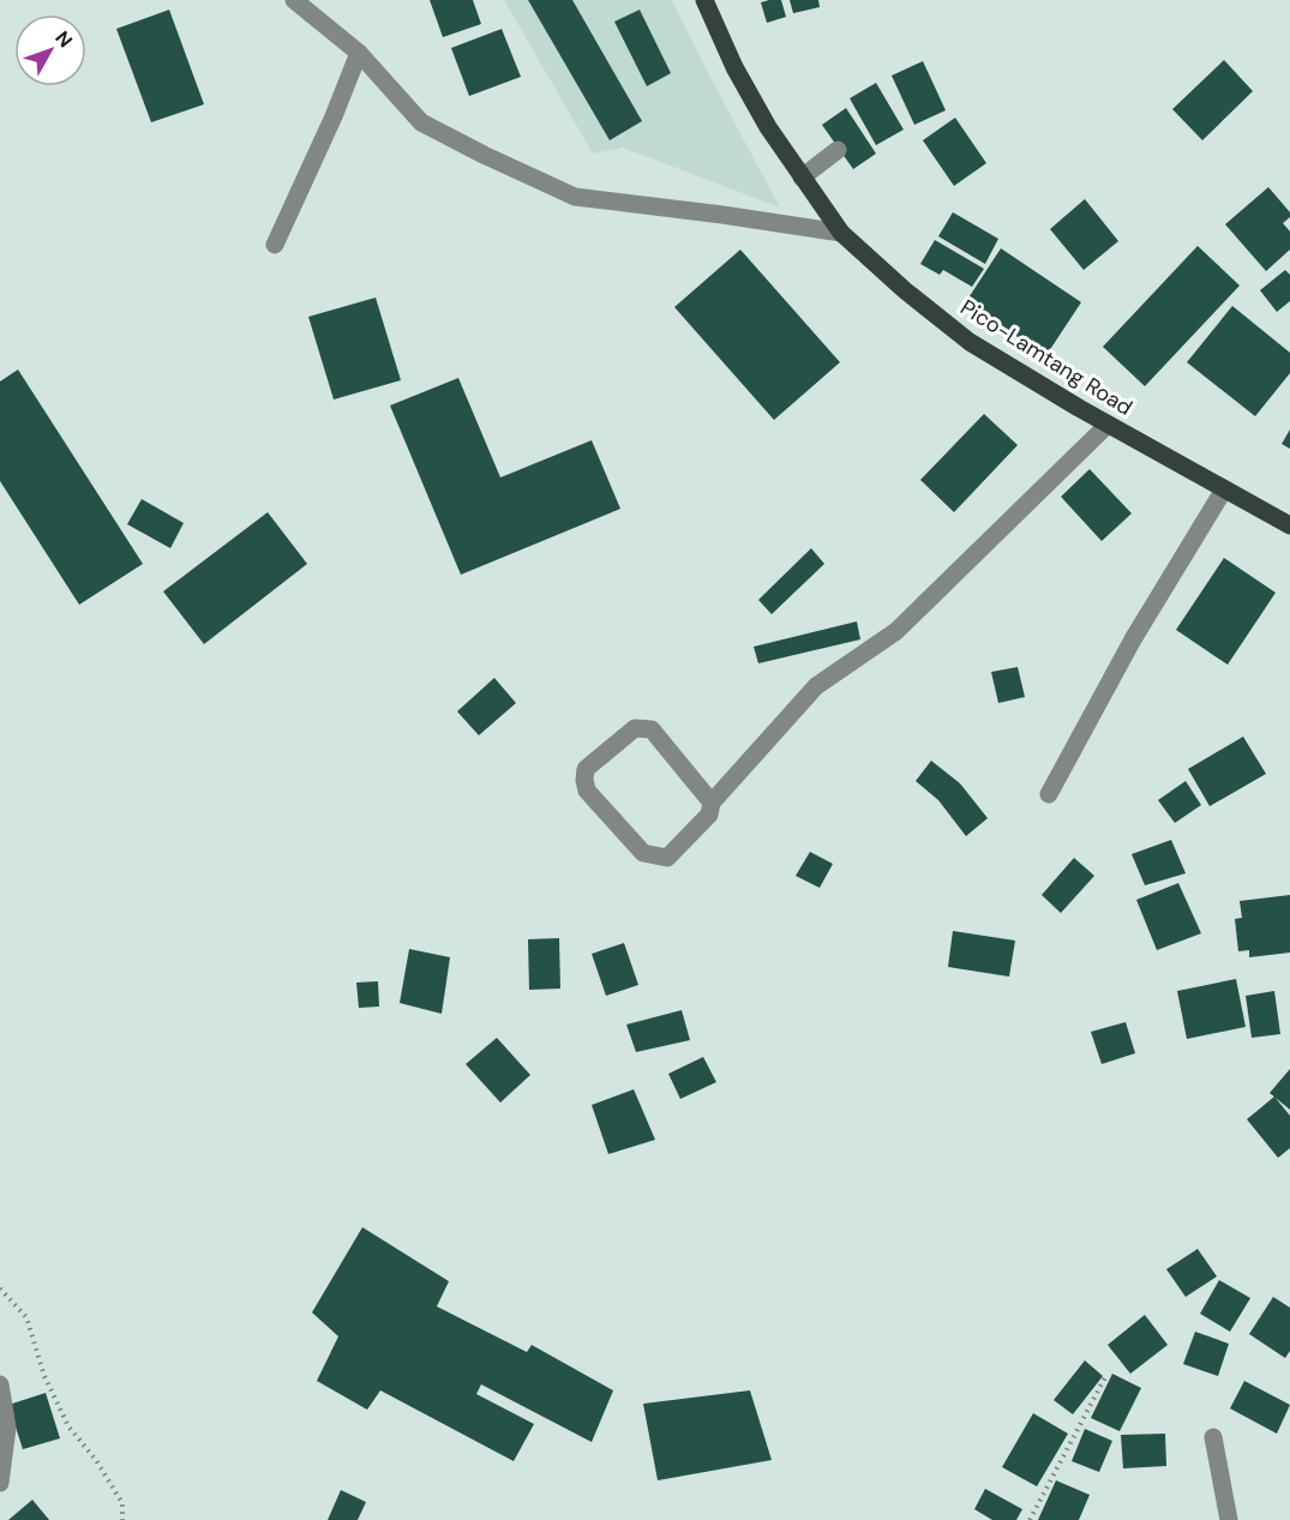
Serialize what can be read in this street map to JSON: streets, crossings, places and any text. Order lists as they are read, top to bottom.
{
  "streets": {
    "main road": ["Pico-Lamtang Road"]
  },
  "north": "top right"
}
